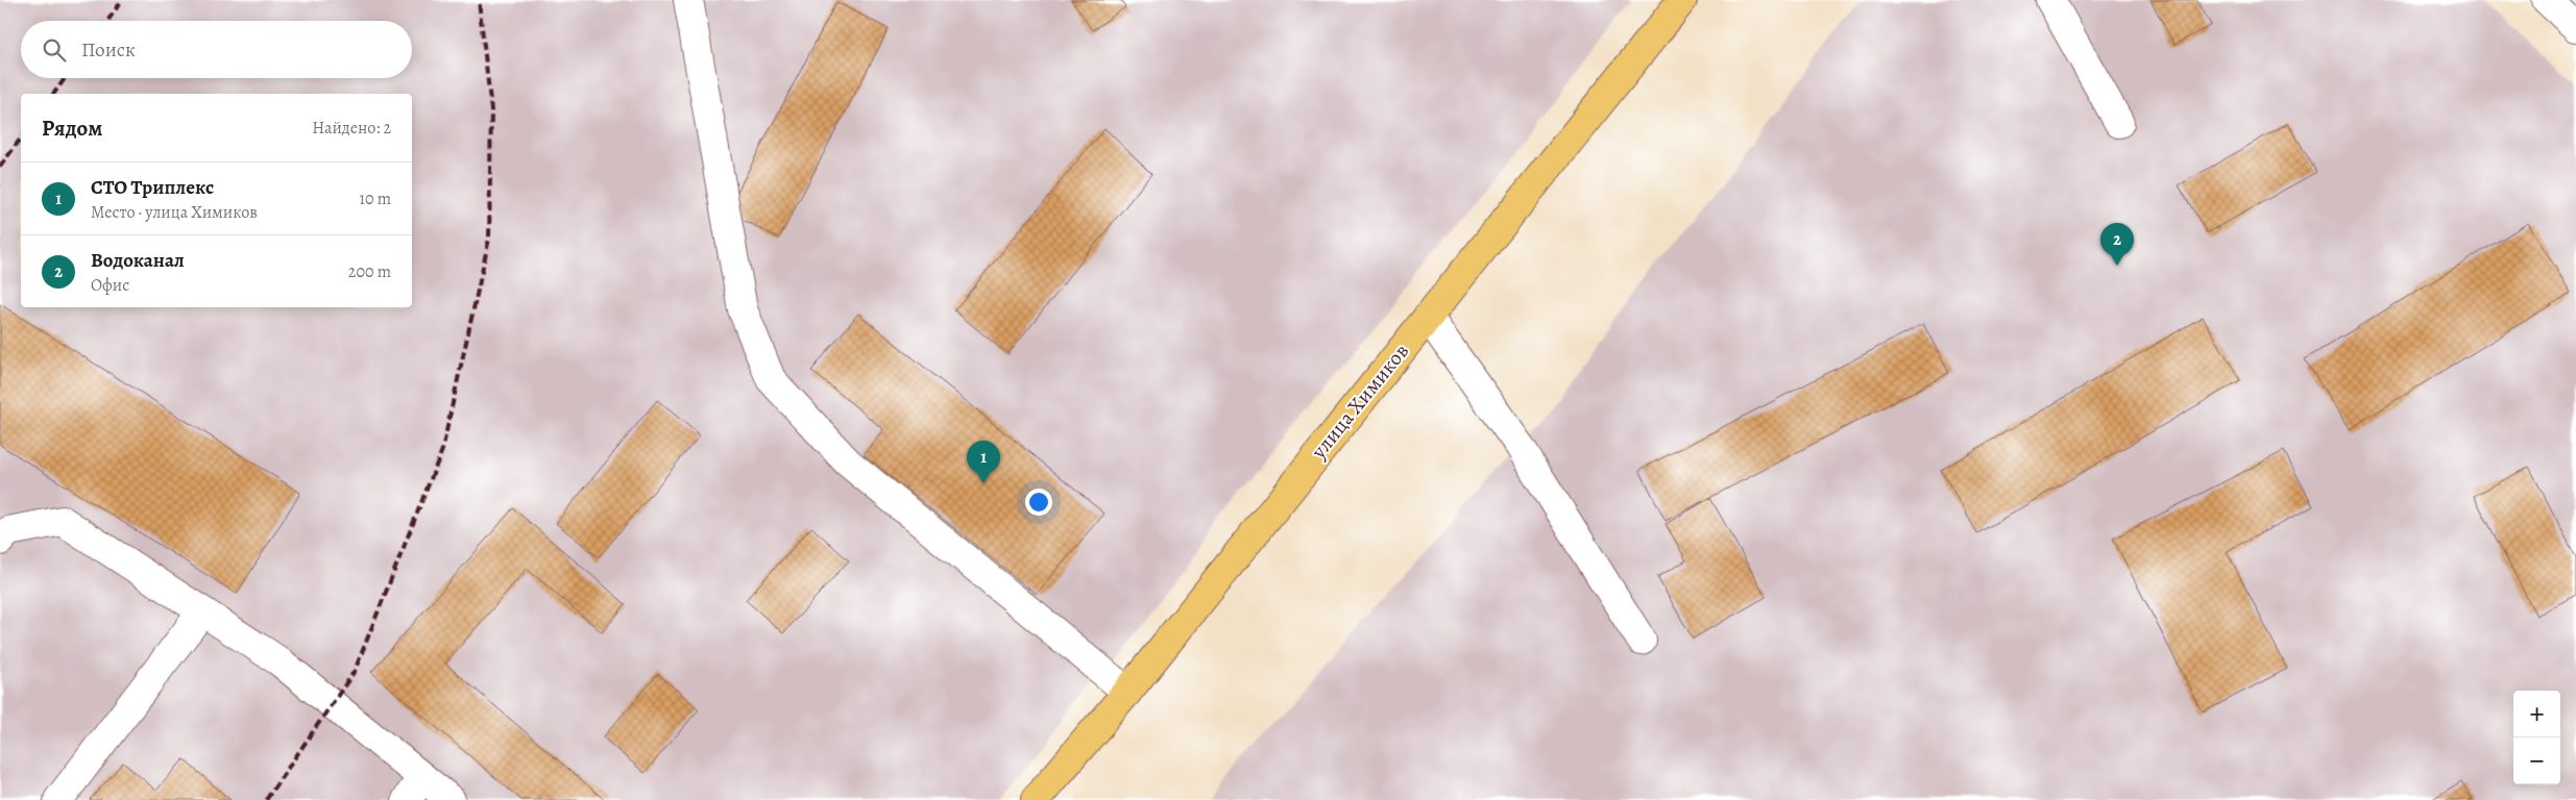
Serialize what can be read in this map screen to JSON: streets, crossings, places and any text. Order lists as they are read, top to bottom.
{
  "streets": {
    "main road": ["улица Химиков"]
  },
  "page": {
    "search": "Поиск",
    "heading": ["Рядом", "Найдено: 2"],
    "list": [
      {
        "mark": "1",
        "name": "СТО Триплекс",
        "note": "Место · улица Химиков",
        "value": "10 m"
      },
      {
        "mark": "2",
        "name": "Водоканал",
        "note": "Офис",
        "value": "200 m"
      }
    ],
    "pins": ["2", "1"],
    "map_buttons": ["+", "−"]
  }
}
